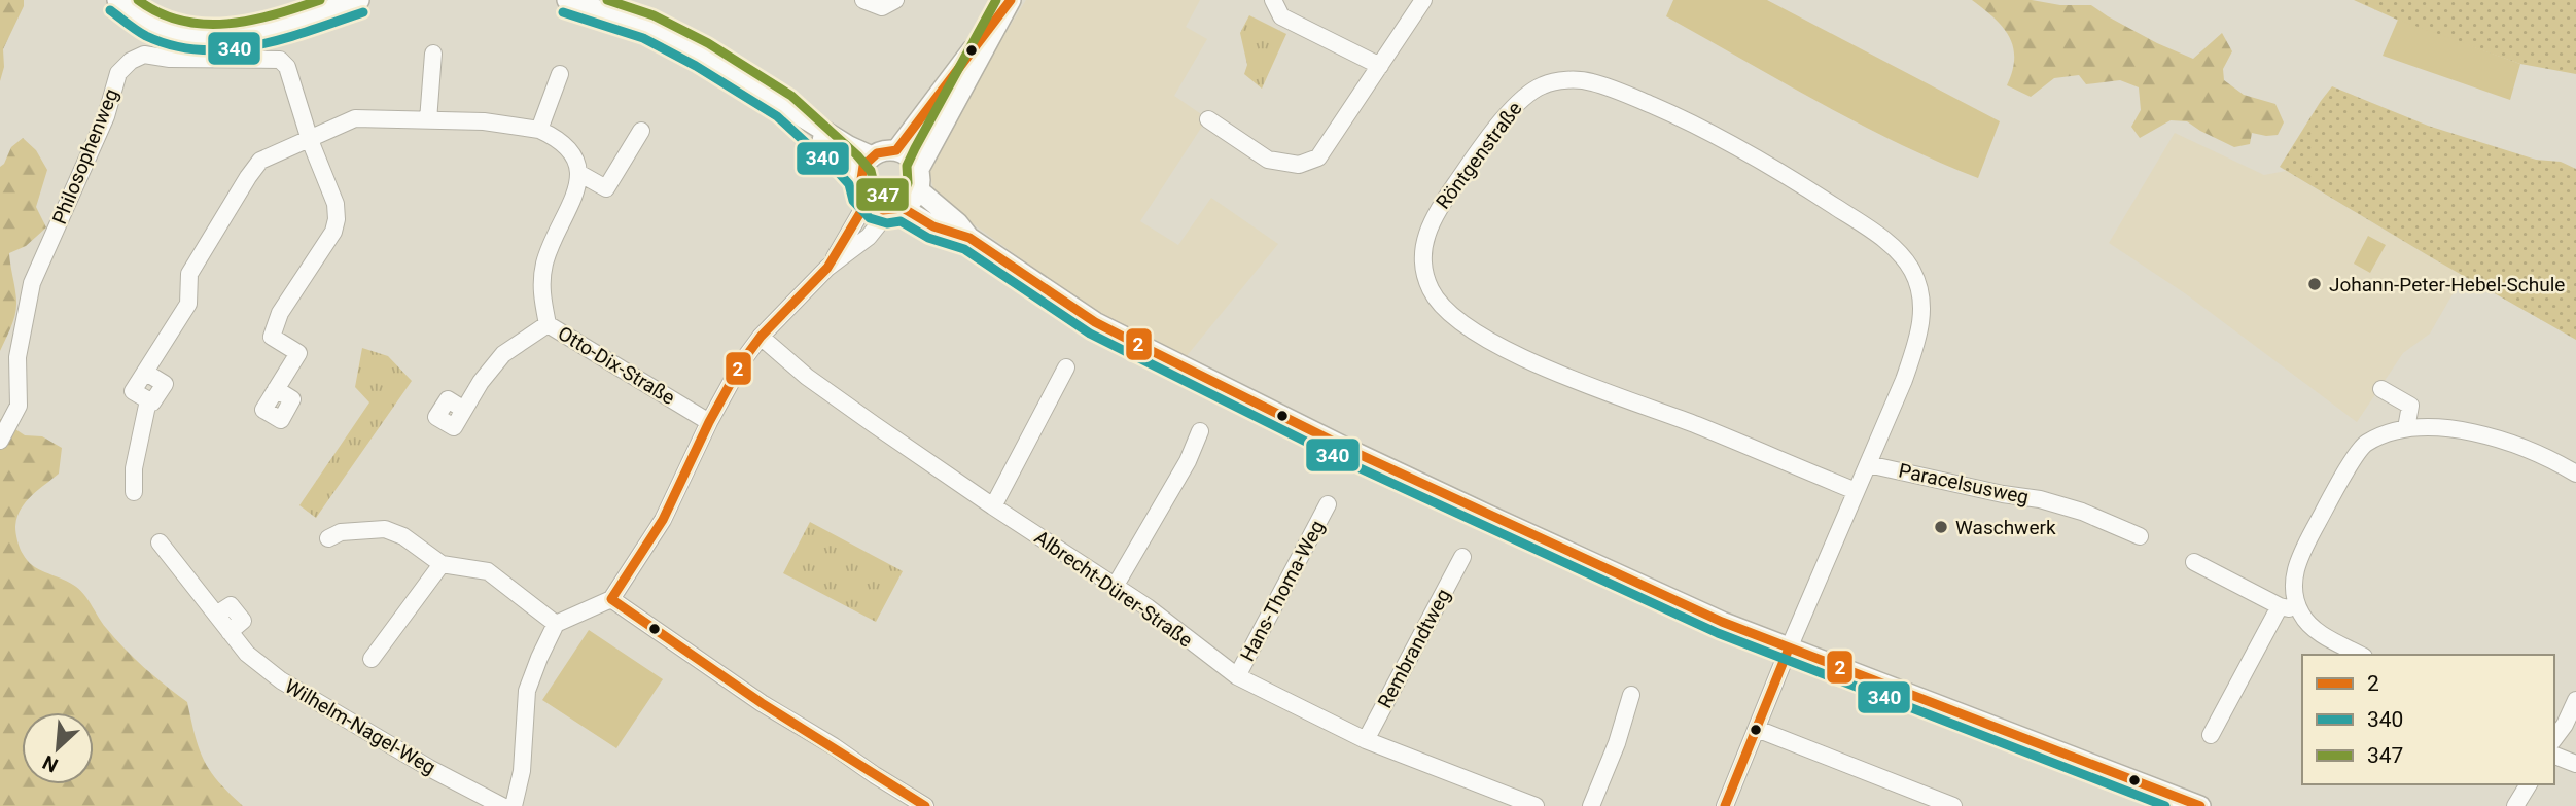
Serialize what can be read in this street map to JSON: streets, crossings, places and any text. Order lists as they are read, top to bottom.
{
  "streets": {
    "street": [
      "Röntgenstraße",
      "Philosophenweg",
      "Otto-Dix-Straße",
      "Paracelsusweg",
      "Albrecht-Dürer-Straße",
      "Hans-Thoma-Weg",
      "Rembrandtweg",
      "Wilhelm-Nagel-Weg"
    ]
  },
  "crossings": [
    ["Röntgenstraße", "Paracelsusweg"],
    ["Albrecht-Dürer-Straße", "Hans-Thoma-Weg"],
    ["Albrecht-Dürer-Straße", "Rembrandtweg"]
  ],
  "places": ["Johann-Peter-Hebel-Schule", "Waschwerk"],
  "lines": ["transit line 2", "transit line 347", "transit line 340"],
  "legend": ["2", "340", "347"],
  "north": "bottom left"
}
